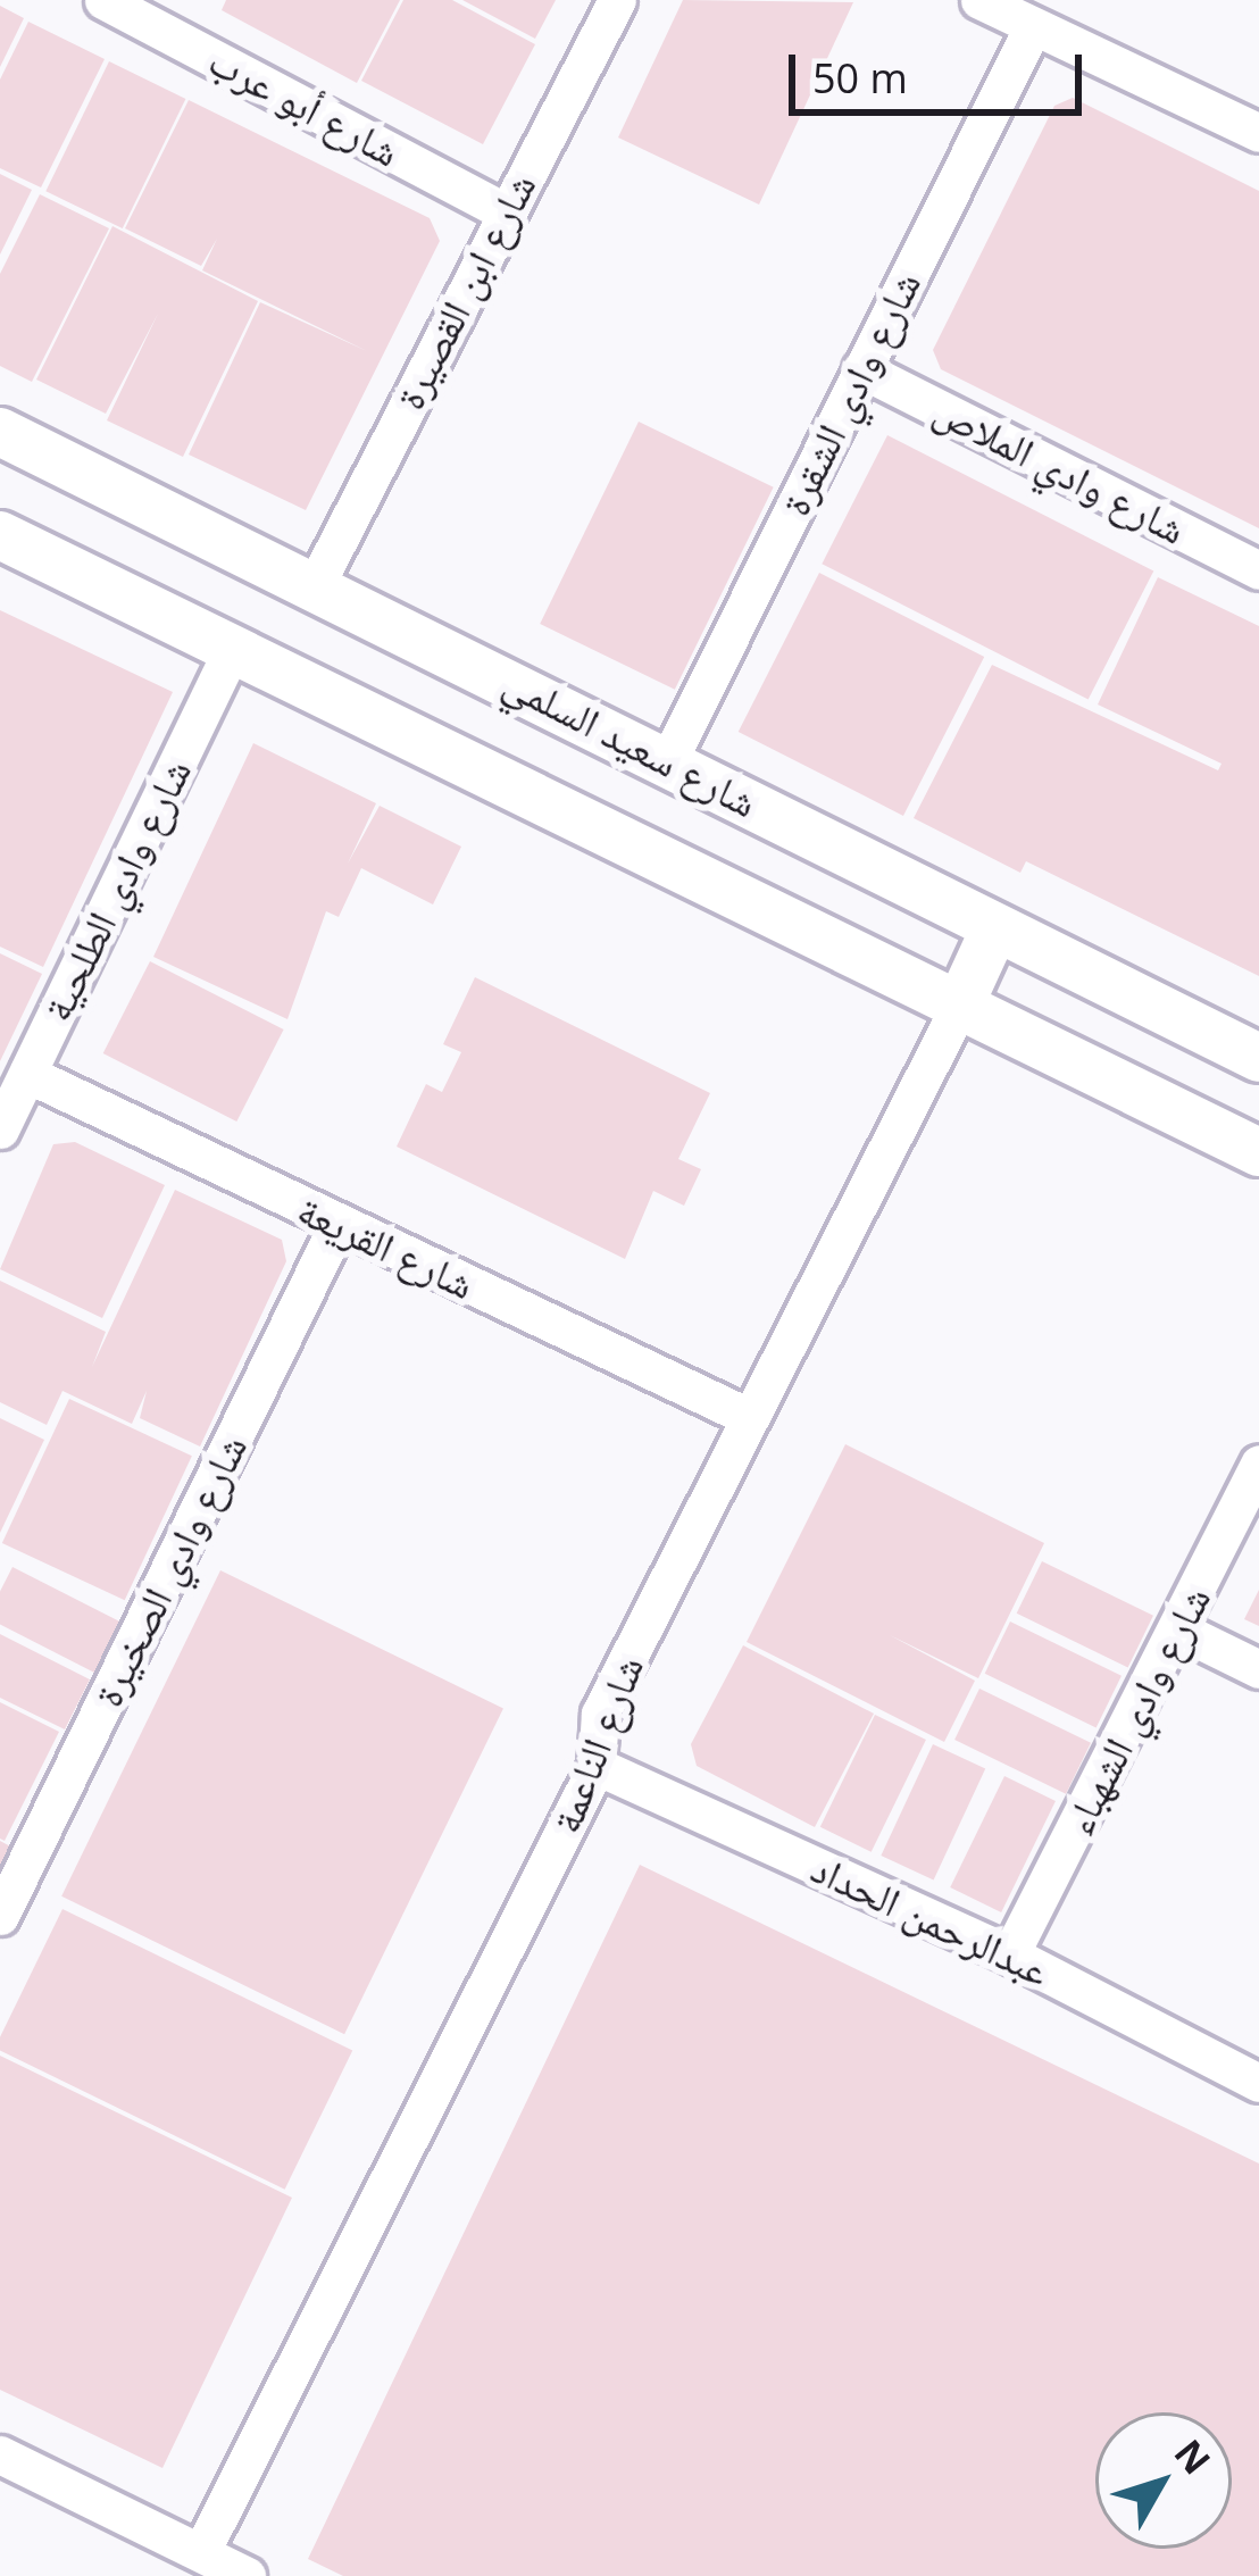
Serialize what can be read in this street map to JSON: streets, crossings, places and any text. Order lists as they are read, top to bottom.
{
  "streets": {
    "street": [
      "شارع أبو عرب",
      "شارع ابن القصيرة",
      "شارع وادي الشقرة",
      "شارع وادي الملاص",
      "شارع سعيد السلمي",
      "شارع وادي الطلحية",
      "شارع القريعة",
      "شارع وادي الصخيرة",
      "شارع وادي الشهباء",
      "شارع الناعمة",
      "عبدالرحمن الحداد"
    ]
  },
  "crossings": [
    ["شارع أبو عرب", "شارع ابن القصيرة"],
    ["شارع ابن القصيرة", "شارع سعيد السلمي"],
    ["شارع وادي الشقرة", "شارع وادي الملاص"],
    ["شارع وادي الشقرة", "شارع سعيد السلمي"],
    ["شارع وادي الطلحية", "شارع القريعة"],
    ["شارع القريعة", "شارع وادي الصخيرة"],
    ["شارع القريعة", "شارع الناعمة"],
    ["شارع وادي الشهباء", "عبدالرحمن الحداد"],
    ["شارع الناعمة", "عبدالرحمن الحداد"]
  ],
  "scale_bar": "50 m",
  "north": "top right"
}
